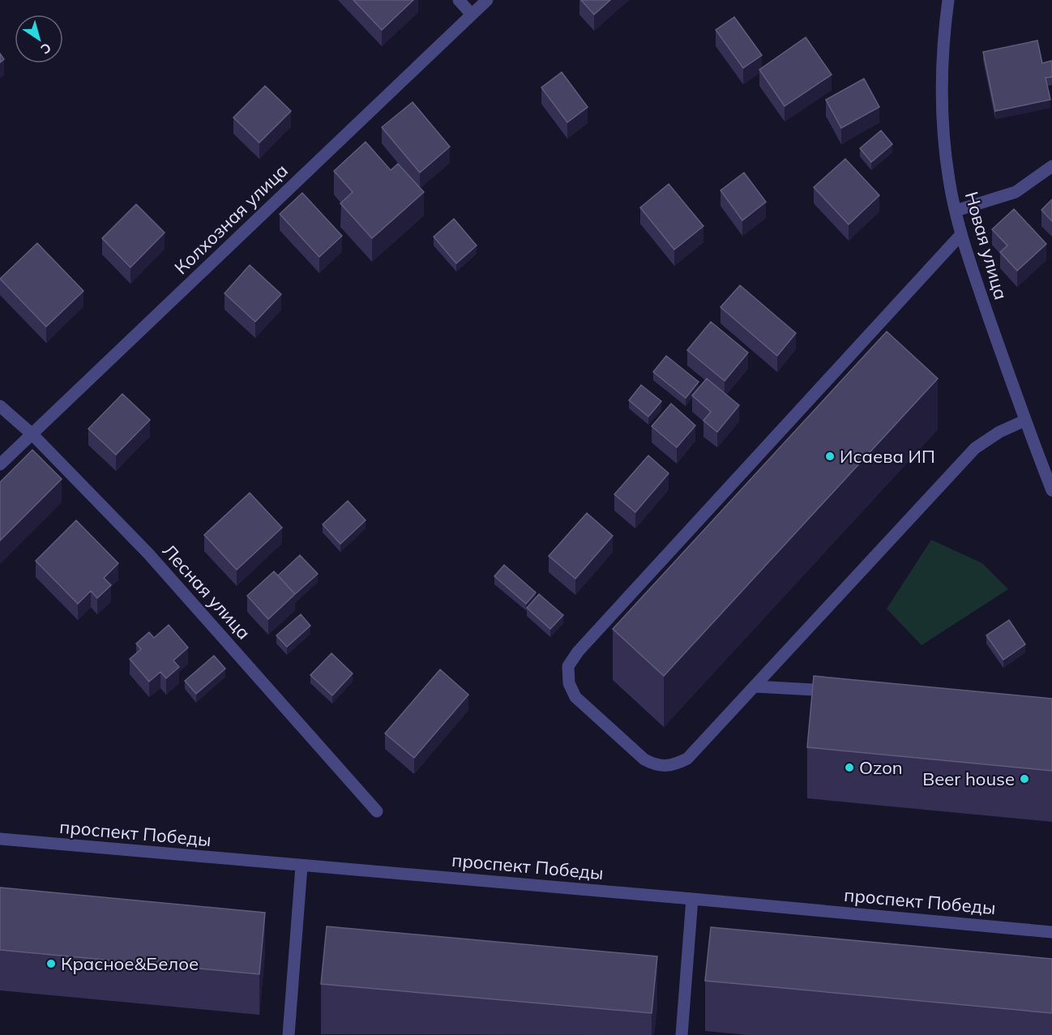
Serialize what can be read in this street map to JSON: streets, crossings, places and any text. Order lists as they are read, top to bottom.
{
  "streets": {
    "street": [
      "Колхозная улица",
      "Новая улица",
      "Лесная улица",
      "проспект Победы"
    ]
  },
  "crossings": [
    ["Колхозная улица", "Лесная улица"]
  ],
  "places": [
    "Исаева ИП",
    "Ozon",
    "Beer house",
    "Красное&Белое"
  ],
  "north": "bottom right"
}
